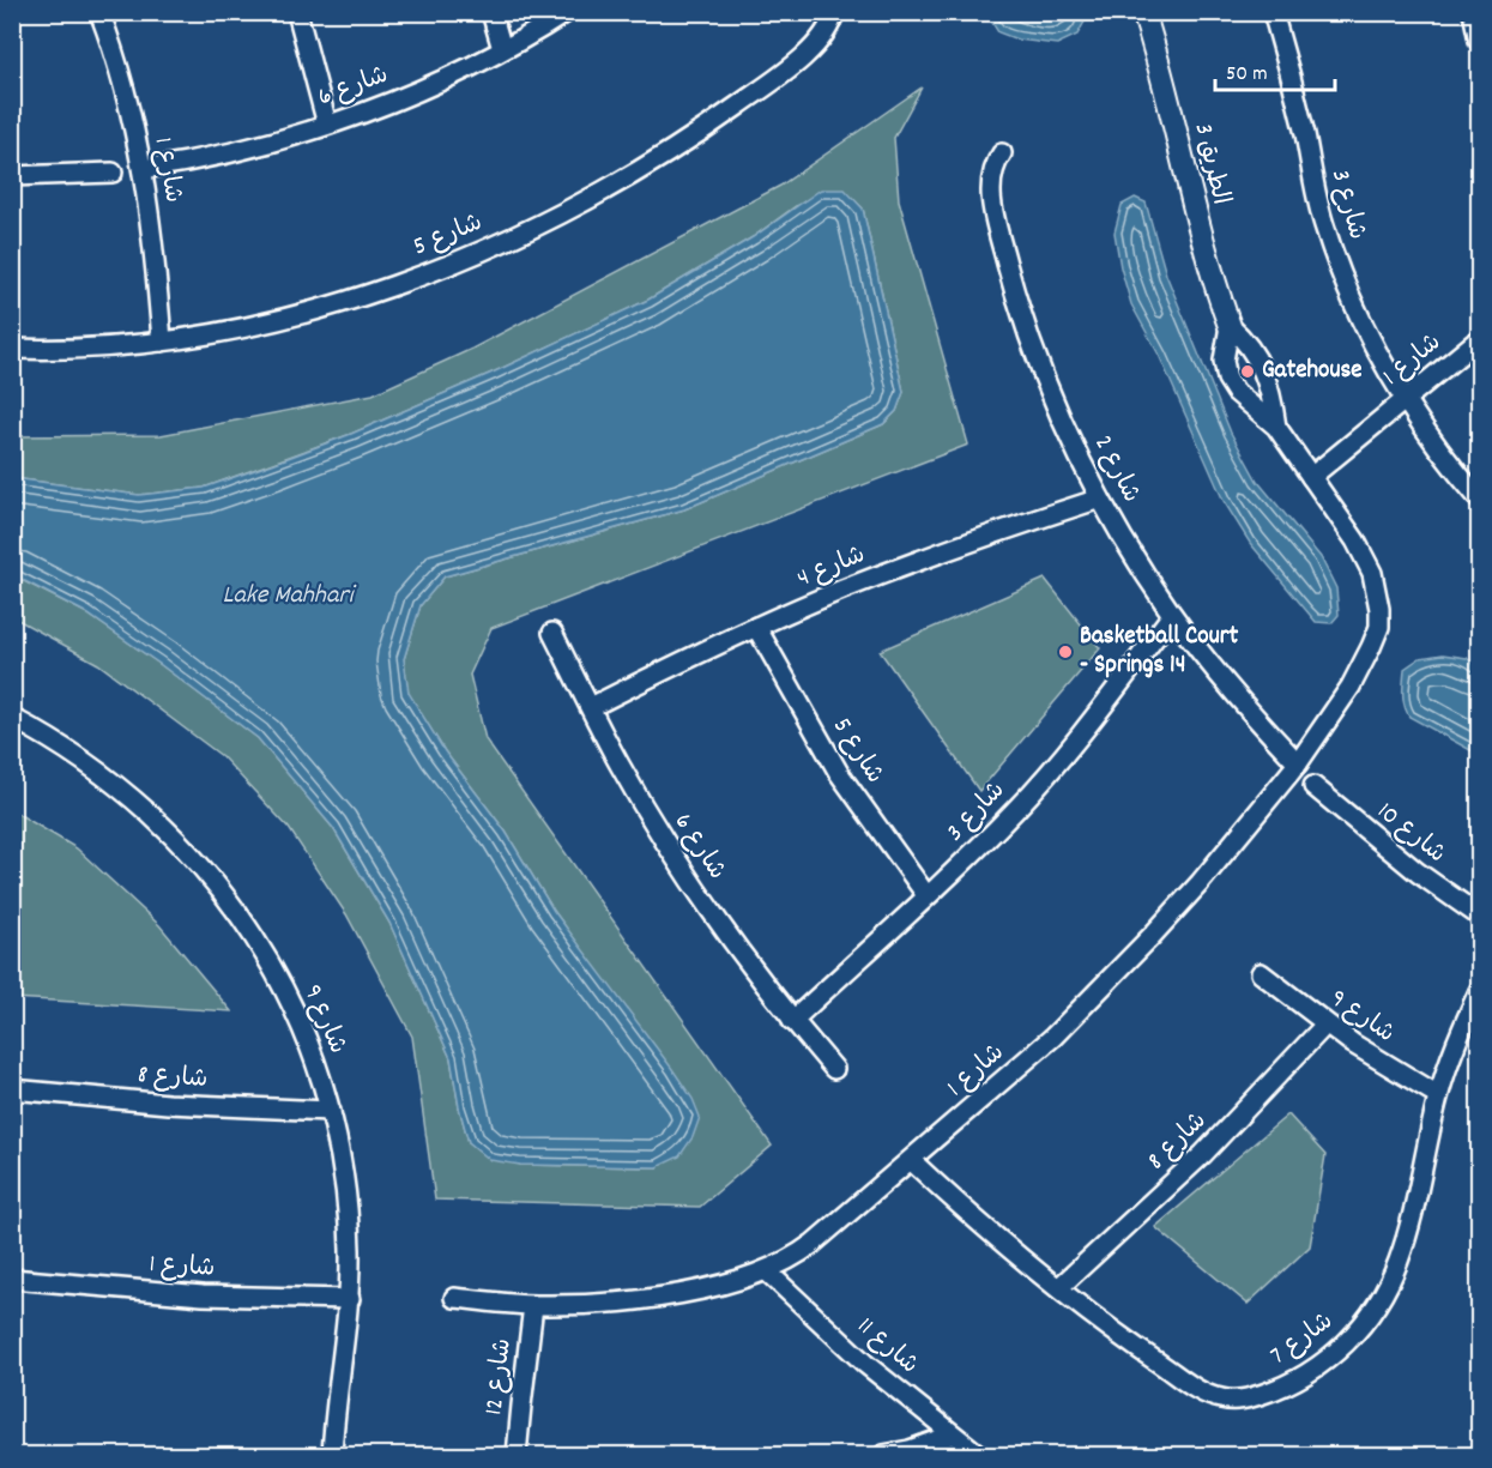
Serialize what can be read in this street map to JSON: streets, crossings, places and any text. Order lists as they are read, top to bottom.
{
  "streets": {
    "street": [
      "شارع 6",
      "3 الطريق",
      "شارع 1",
      "شارع 3",
      "شارع 5",
      "شارع 2",
      "شارع 4",
      "شارع 10",
      "شارع 9",
      "شارع 8",
      "شارع 7",
      "شارع 11",
      "شارع 12"
    ]
  },
  "crossings": [
    ["شارع 6", "شارع 1"],
    ["شارع 6", "شارع 3"],
    ["شارع 6", "شارع 4"],
    ["شارع 1", "شارع 3"],
    ["شارع 1", "شارع 5"],
    ["شارع 1", "شارع 2"],
    ["شارع 1", "شارع 9"],
    ["شارع 1", "شارع 7"],
    ["شارع 1", "شارع 11"],
    ["شارع 1", "شارع 12"],
    ["شارع 3", "شارع 5"],
    ["شارع 3", "شارع 2"],
    ["شارع 5", "شارع 4"],
    ["شارع 2", "شارع 4"],
    ["شارع 9", "شارع 8"],
    ["شارع 9", "شارع 7"],
    ["شارع 8", "شارع 7"]
  ],
  "water": ["Lake Mahhari"],
  "places": ["Gatehouse", "Basketball Court - Springs 14"],
  "scale_bar": "50 m"
}
